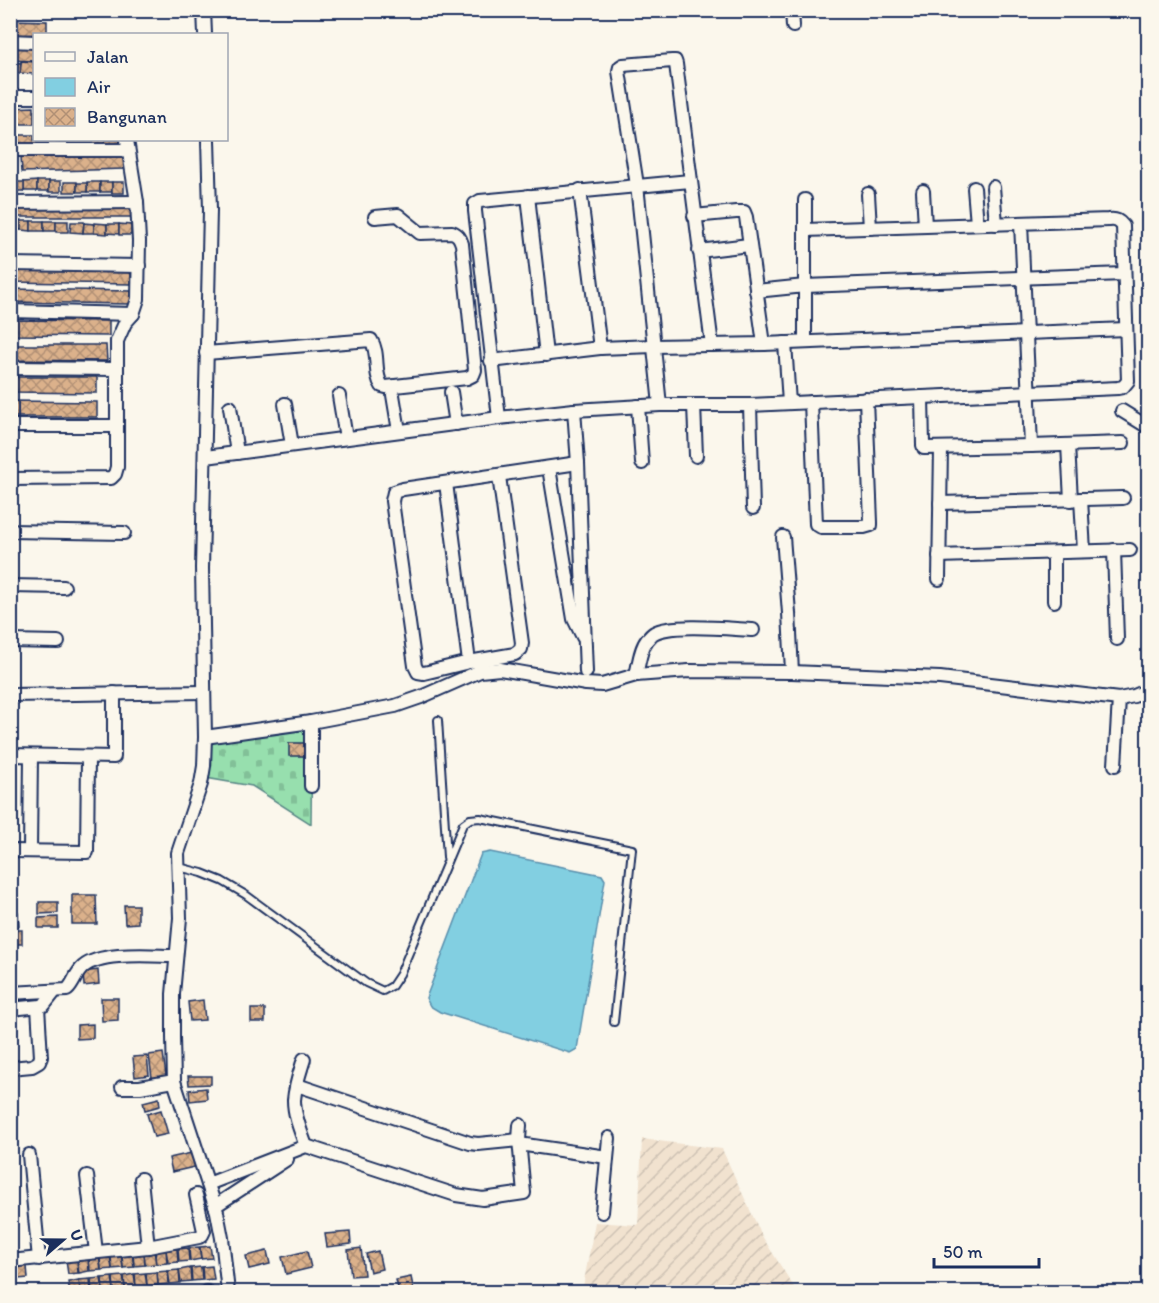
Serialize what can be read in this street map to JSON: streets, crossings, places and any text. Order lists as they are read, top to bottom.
{
  "legend": ["Jalan", "Air", "Bangunan"],
  "scale_bar": "50 m",
  "north": "right"
}
